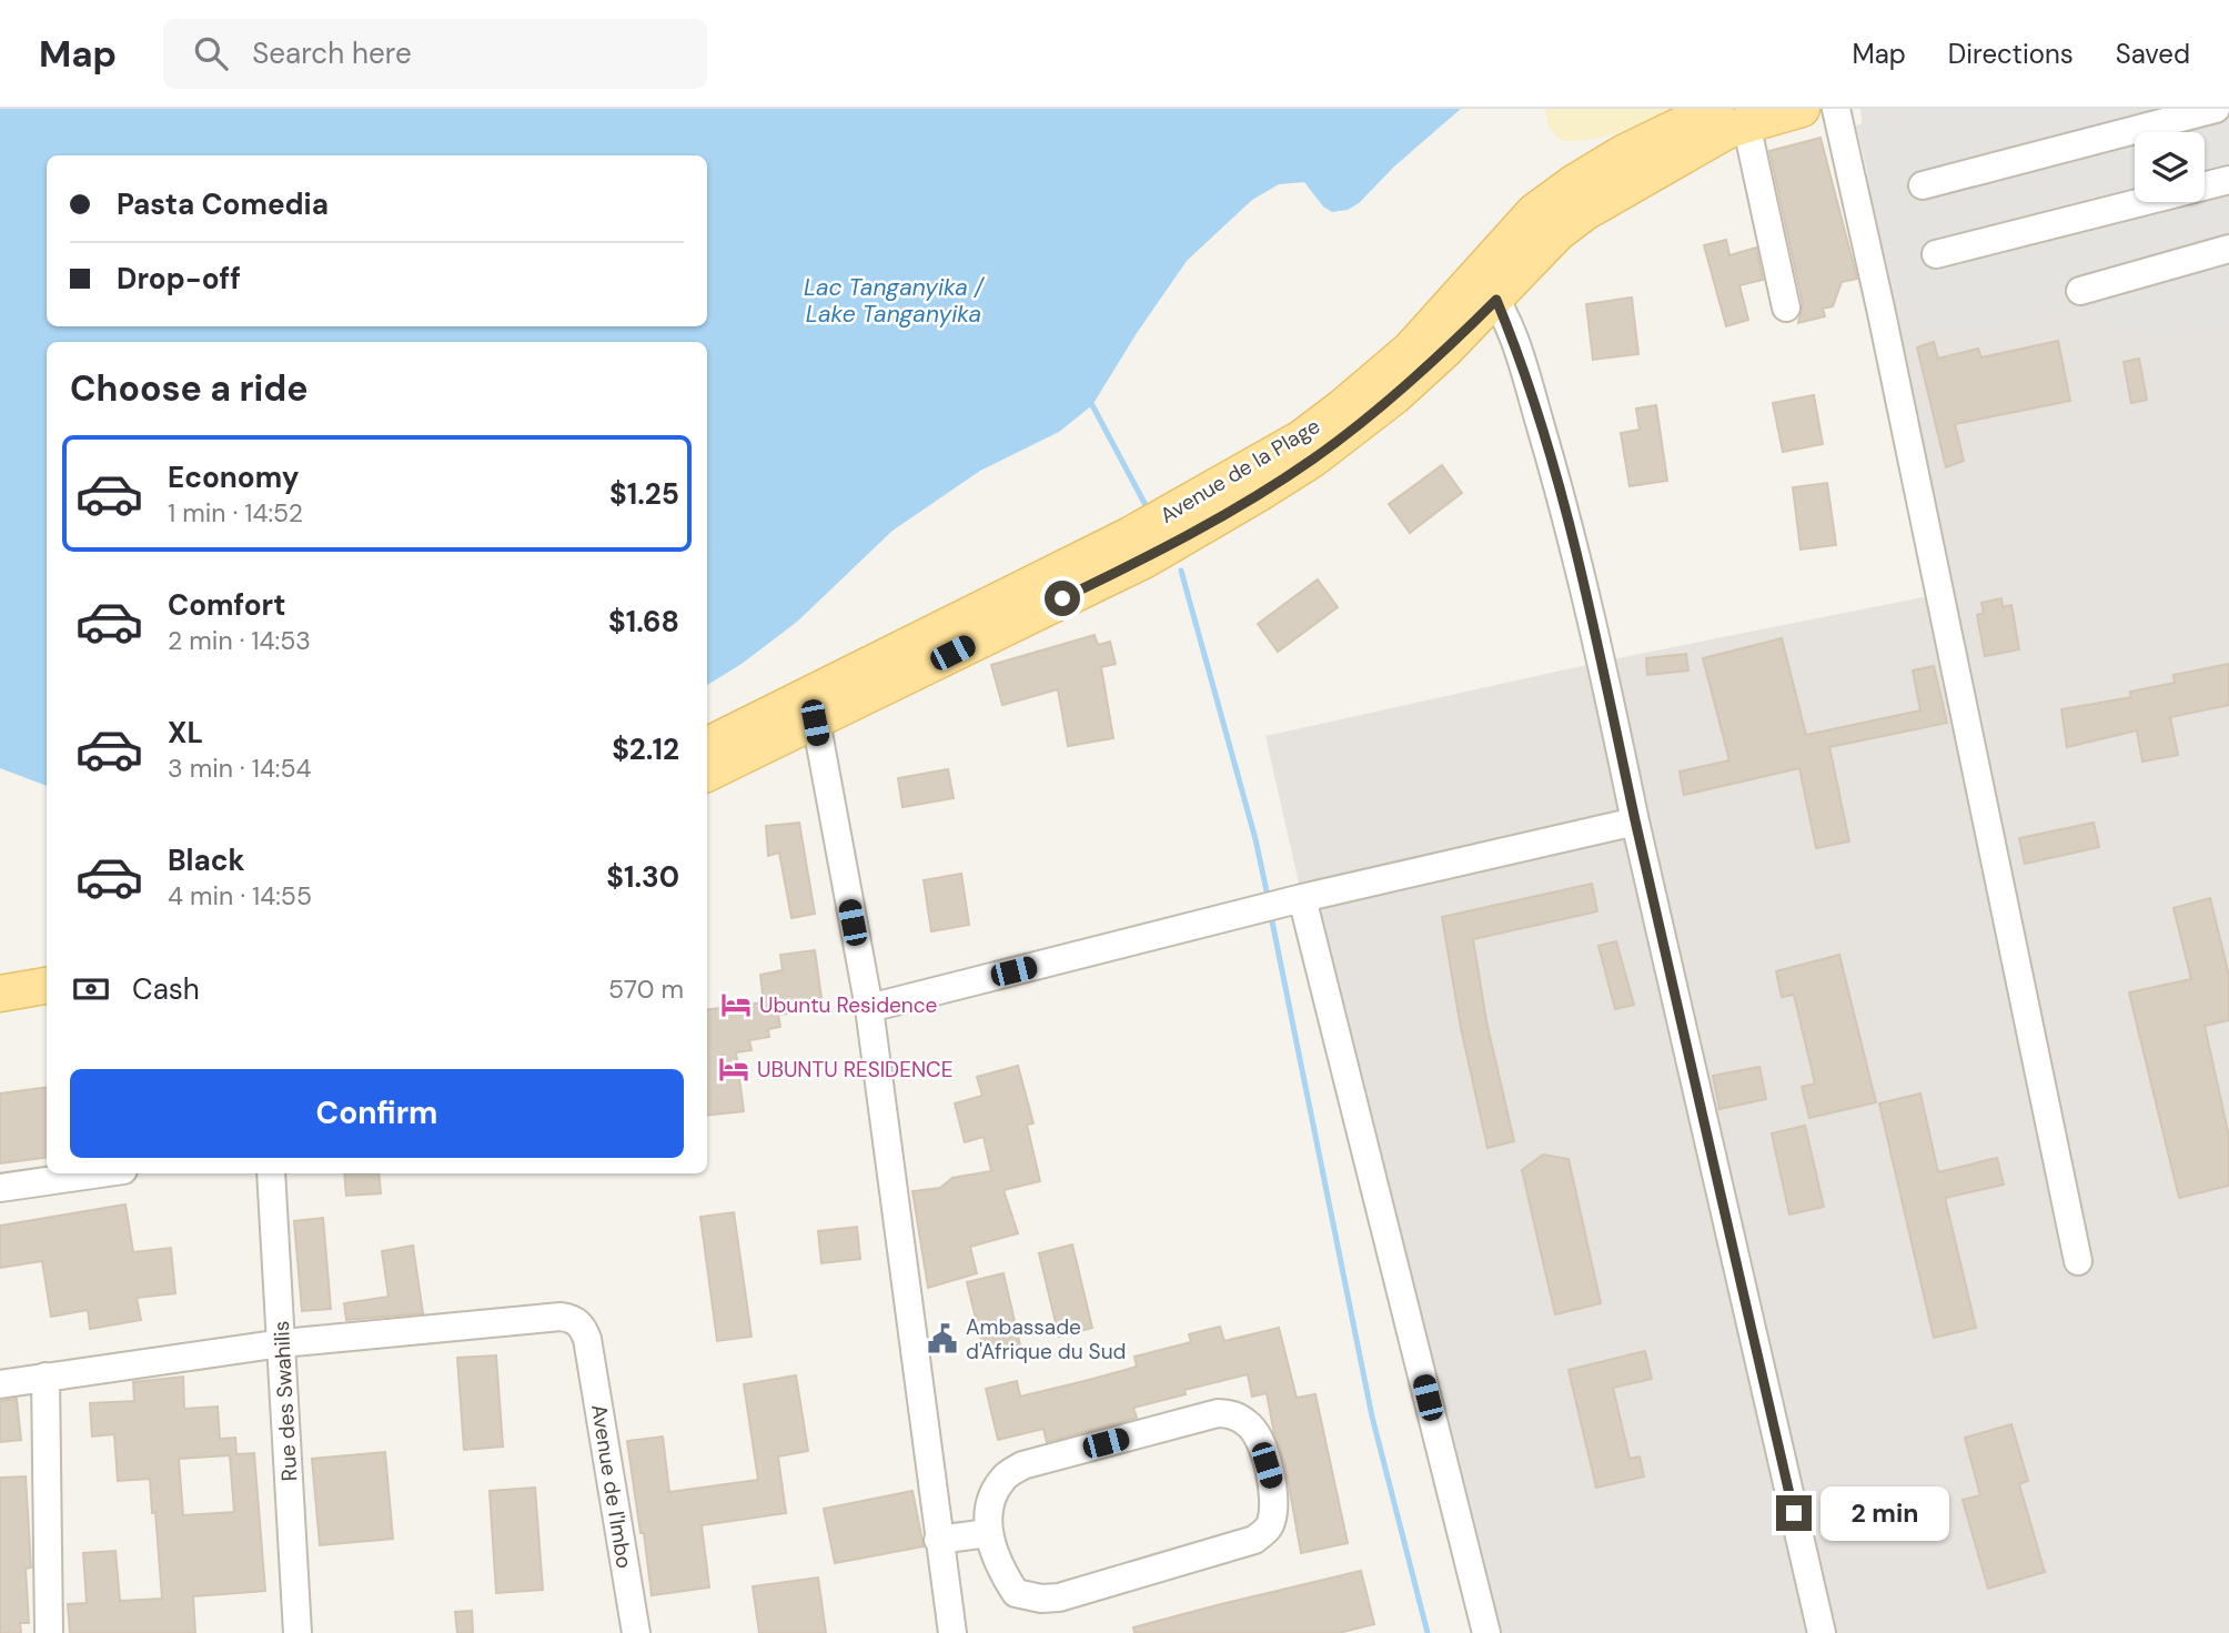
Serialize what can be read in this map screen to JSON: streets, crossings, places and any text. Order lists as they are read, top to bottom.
{
  "streets": {
    "main road": ["Avenue de la Plage"],
    "street": ["Rue des Swahilis", "Avenue de l'Imbo"]
  },
  "crossings": [
    ["Rue des Swahilis", "Avenue de l'Imbo"]
  ],
  "water": ["Lac Tanganyika / Lake Tanganyika"],
  "places": {
    "hotel": ["Ubuntu Residence", "UBUNTU RESIDENCE"],
    "public building": ["Ambassade d'Afrique du Sud"]
  },
  "page": {
    "header": "Map",
    "search": "Search here",
    "nav": ["Map", "Directions", "Saved"],
    "banner": ["Pasta Comedia", "Drop-off"],
    "heading": "Choose a ride",
    "list": [
      {
        "name": "Economy",
        "note": "1 min · 14:52",
        "value": "$1.25"
      },
      {
        "name": "Comfort",
        "note": "2 min · 14:53",
        "value": "$1.68"
      },
      {
        "name": "XL",
        "note": "3 min · 14:54",
        "value": "$2.12"
      },
      {
        "name": "Black",
        "note": "4 min · 14:55",
        "value": "$1.30"
      }
    ],
    "pay": ["Cash", "570 m"],
    "buttons": "Confirm",
    "bubble": "2 min"
  }
}
